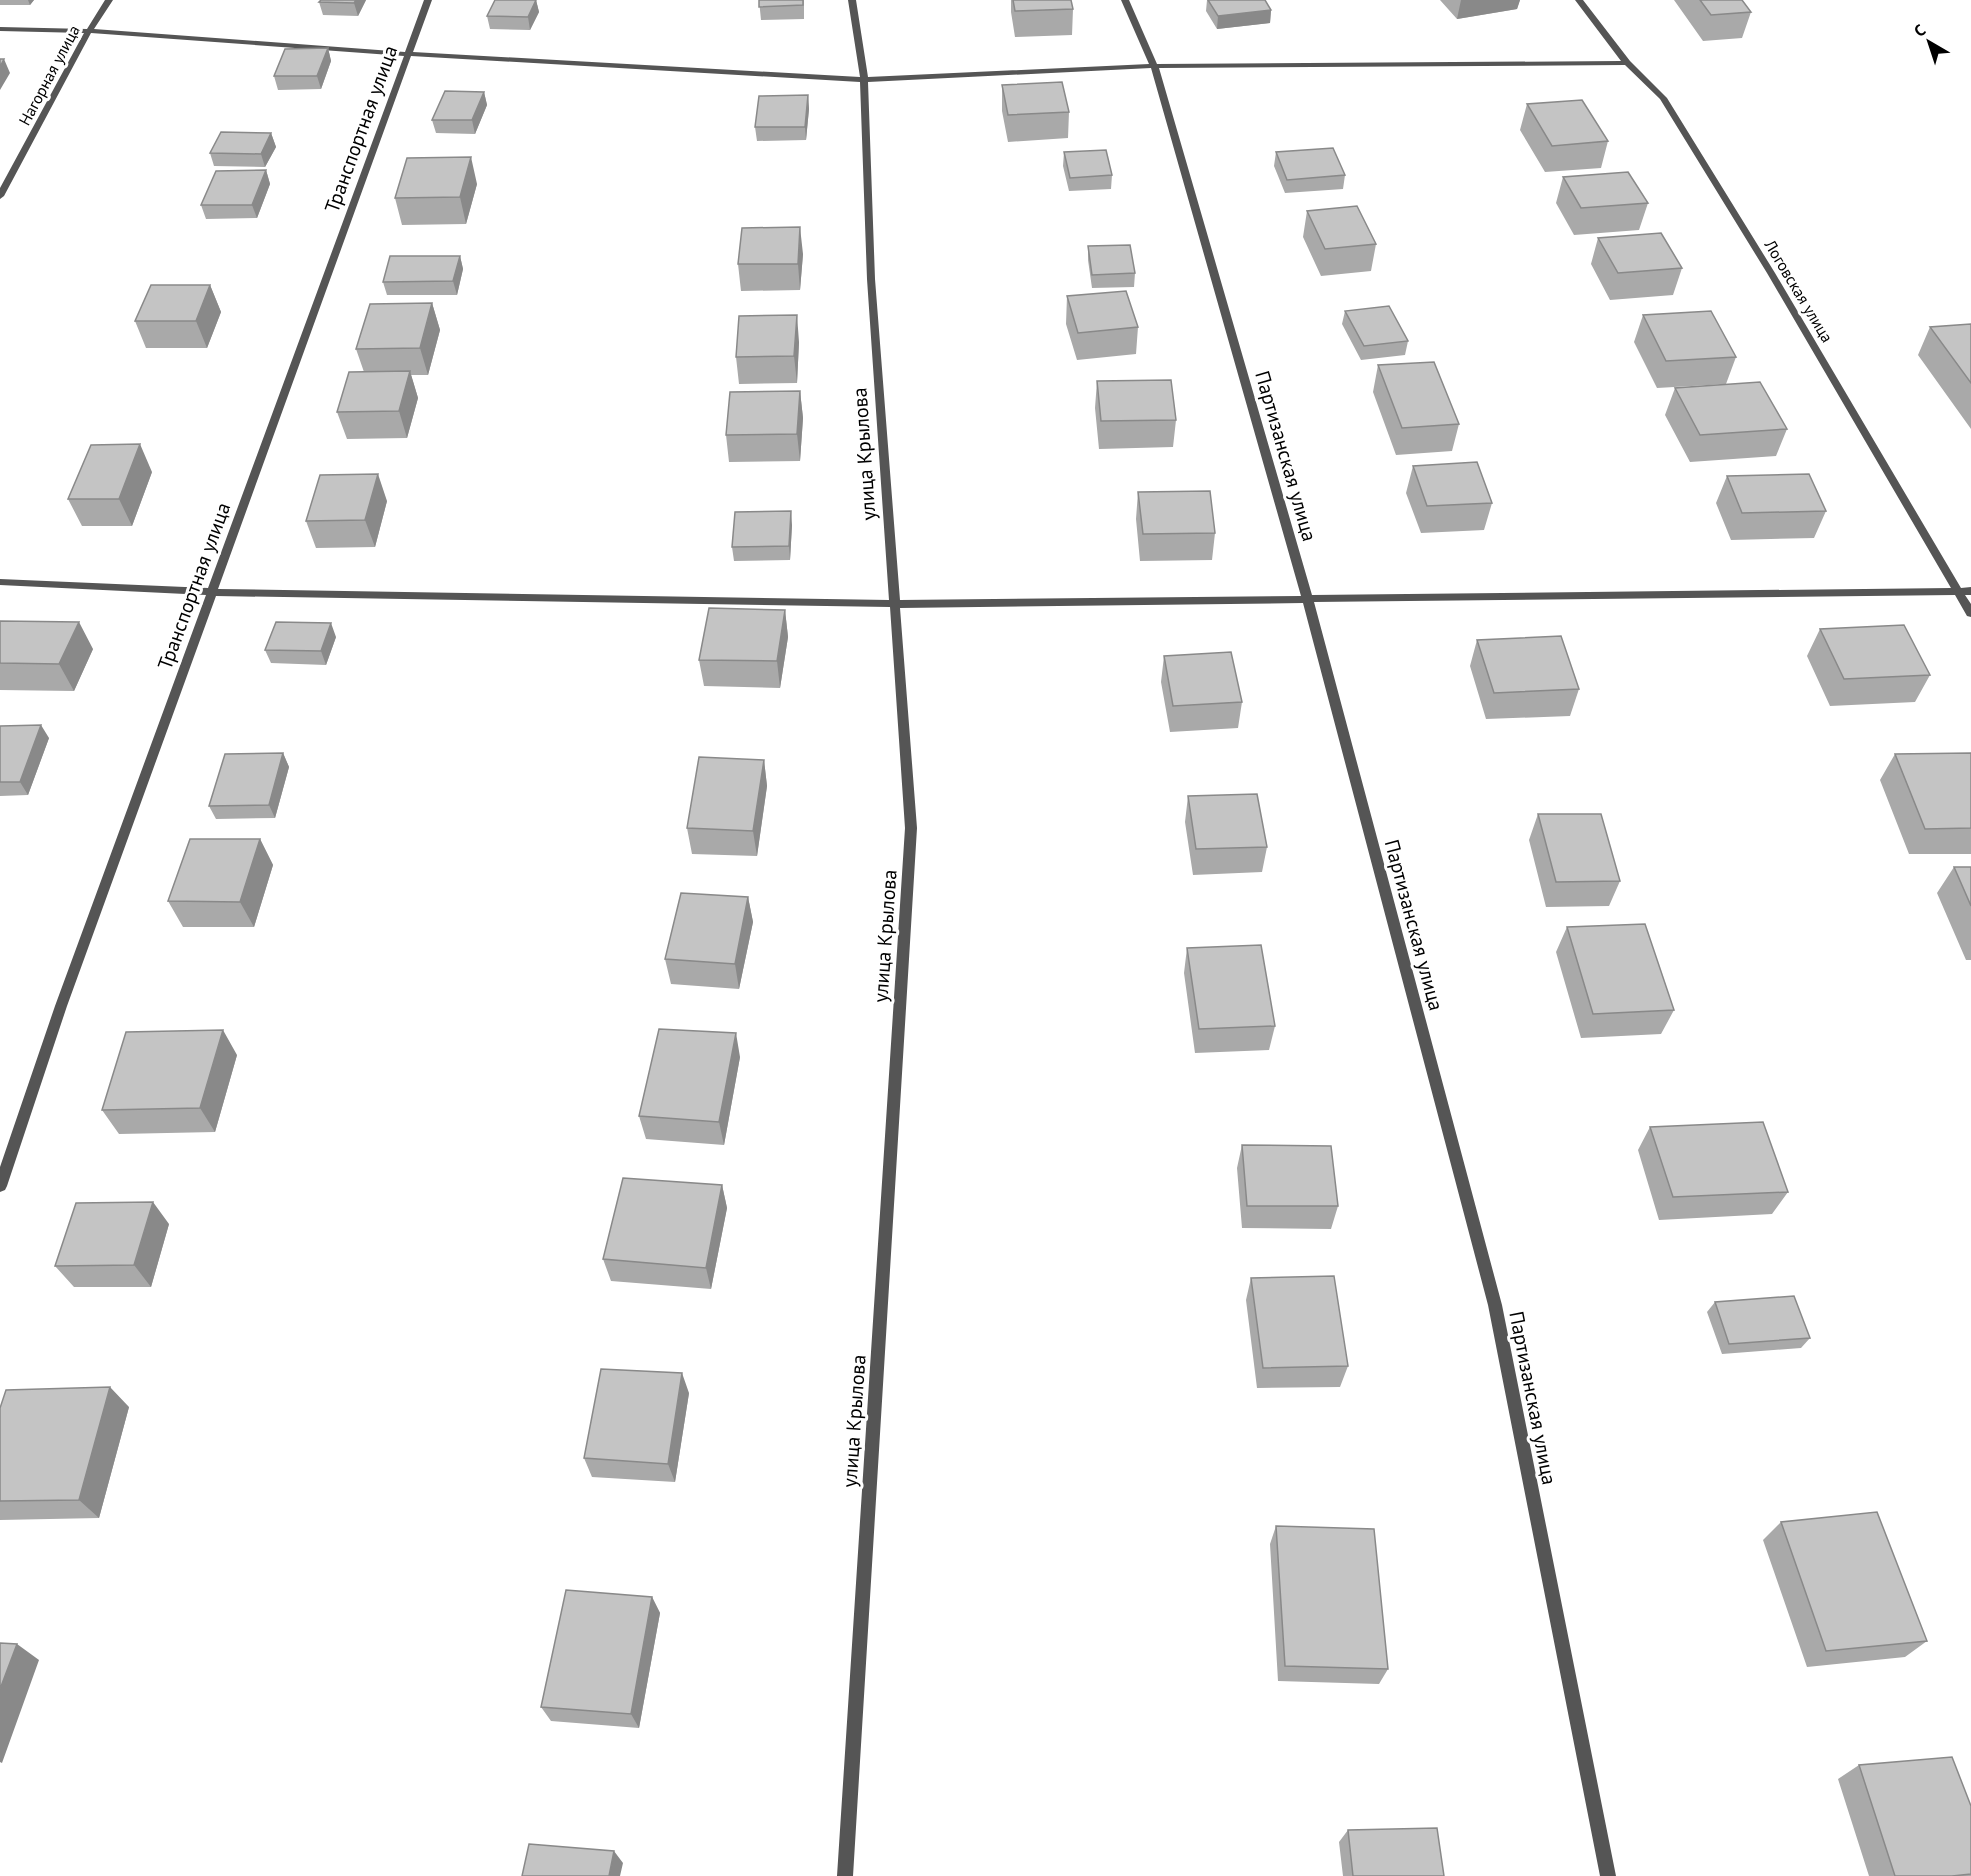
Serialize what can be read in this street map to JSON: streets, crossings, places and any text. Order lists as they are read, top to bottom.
{
  "streets": {
    "street": [
      "Нагорная улица",
      "Транспортная улица",
      "Логовская улица",
      "улица Крылова",
      "Партизанская улица"
    ]
  },
  "north": "top left"
}
